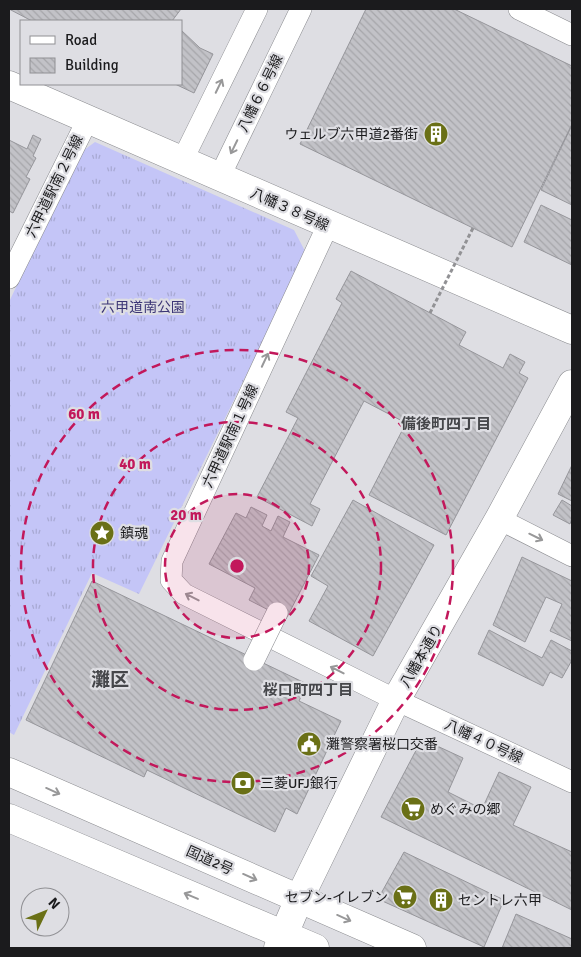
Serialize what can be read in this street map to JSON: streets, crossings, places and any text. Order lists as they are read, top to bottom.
{
  "streets": {
    "main road": ["八幡３８号線", "八幡本通り", "国道2号"],
    "street": [
      "八幡６６号線",
      "六甲道駅南２号線",
      "六甲道駅南１号線",
      "八幡４０号線"
    ]
  },
  "crossings": [
    ["八幡６６号線", "八幡３８号線"],
    ["六甲道駅南２号線", "八幡３８号線"],
    ["八幡３８号線", "六甲道駅南１号線"],
    ["六甲道駅南１号線", "八幡本通り"],
    ["六甲道駅南１号線", "八幡４０号線"],
    ["八幡本通り", "八幡４０号線"],
    ["八幡本通り", "国道2号"]
  ],
  "districts": ["備後町四丁目", "灘区", "桜口町四丁目"],
  "parks": ["六甲道南公園"],
  "places": {
    "building": ["ウェルブ六甲道2番街", "セントレ六甲"],
    "place": ["鎮魂"],
    "public building": ["灘警察署桜口交番"],
    "bank": ["三菱UFJ銀行"],
    "supermarket": ["めぐみの郷", "セブン-イレブン"]
  },
  "legend": ["Road", "Building"],
  "north": "top right",
  "rings": ["60 m", "40 m", "20 m"]
}
